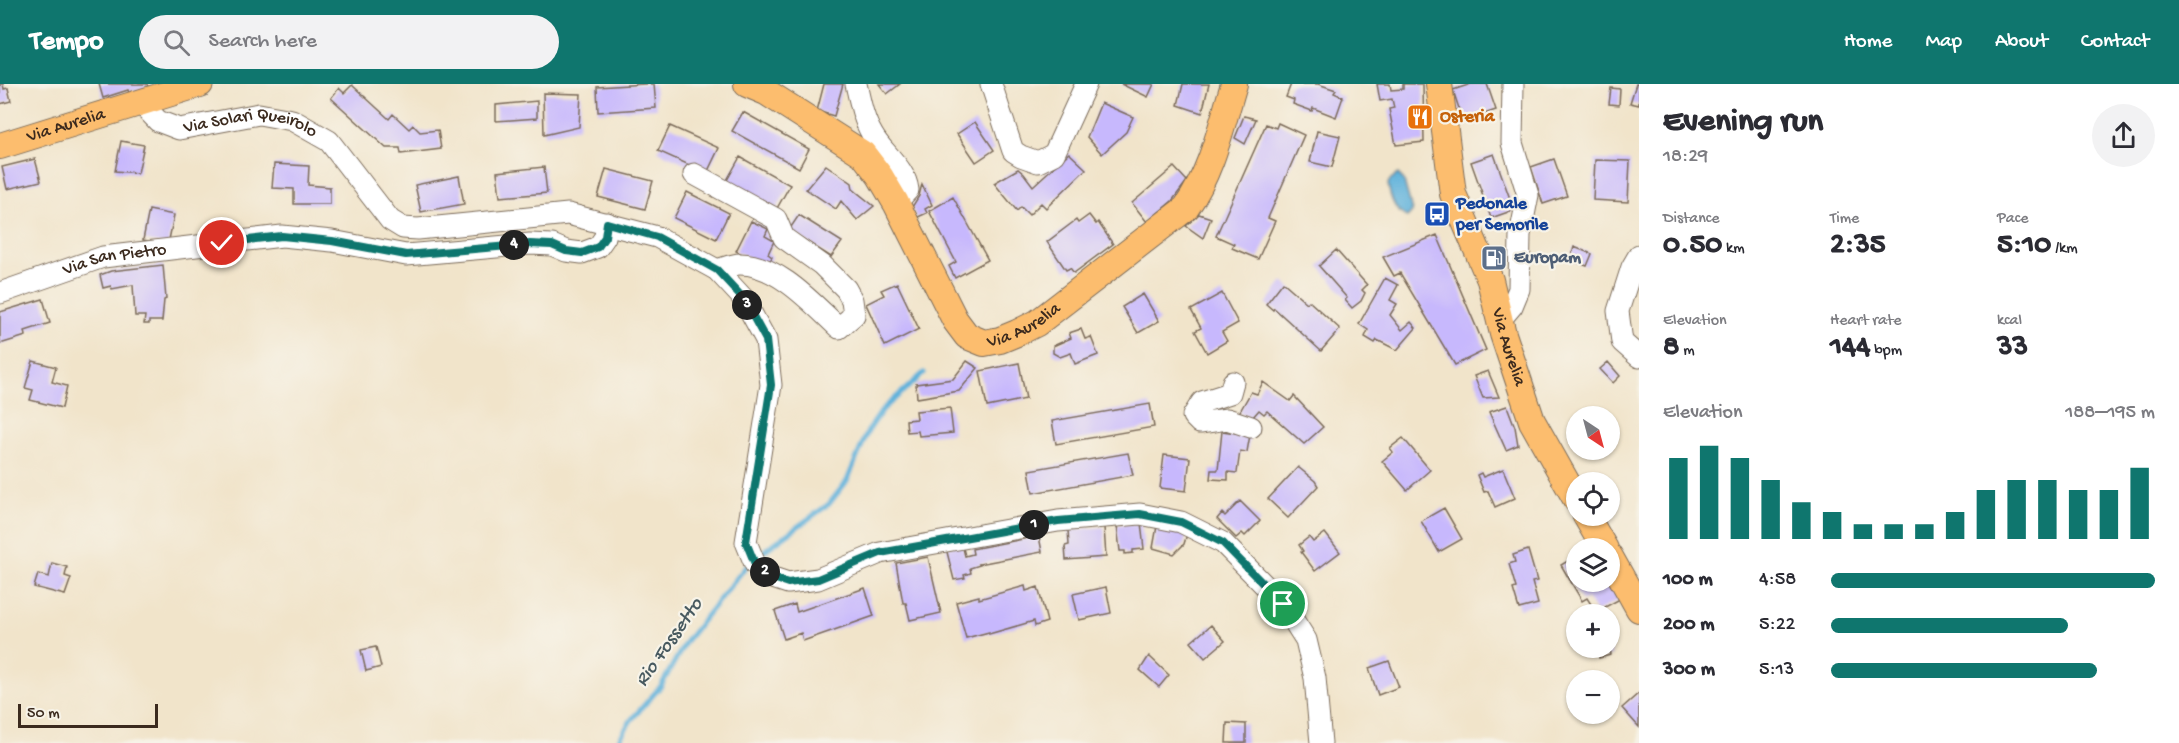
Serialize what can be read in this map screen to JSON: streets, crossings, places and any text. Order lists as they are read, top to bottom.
{
  "streets": {
    "main road": ["Via Aurelia"],
    "street": ["Via Solari Queirolo", "Via San Pietro"]
  },
  "crossings": [
    ["Via Aurelia", "Via Solari Queirolo"],
    ["Via Solari Queirolo", "Via San Pietro"]
  ],
  "water": ["Rio Fossetto"],
  "places": {
    "restaurant": ["Osteria"],
    "bus stop": ["Pedonale per Semorile"],
    "fuel station": ["Europam"]
  },
  "scale_bar": "50 m",
  "north": "bottom right",
  "page": {
    "header": "Tempo",
    "search": "Search here",
    "nav": [
      "Home",
      "Map",
      "About",
      "Contact"
    ],
    "heading": ["Evening run", "18:29"],
    "stats": [
      ["Distance", "0.50 km"],
      ["Time", "2:35"],
      ["Pace", "5:10 /km"],
      ["Elevation", "8 m"],
      ["Heart rate", "144 bpm"],
      ["kcal", "33"]
    ],
    "pins": [
      "4",
      "3",
      "1",
      "2"
    ],
    "chart": ["Elevation", "188–195 m"],
    "map_buttons": ["+", "−"],
    "list": [
      {
        "name": "100 m",
        "note": "4:58"
      },
      {
        "name": "200 m",
        "note": "5:22"
      },
      {
        "name": "300 m",
        "note": "5:13"
      }
    ],
    "scale": "50 m"
  }
}
